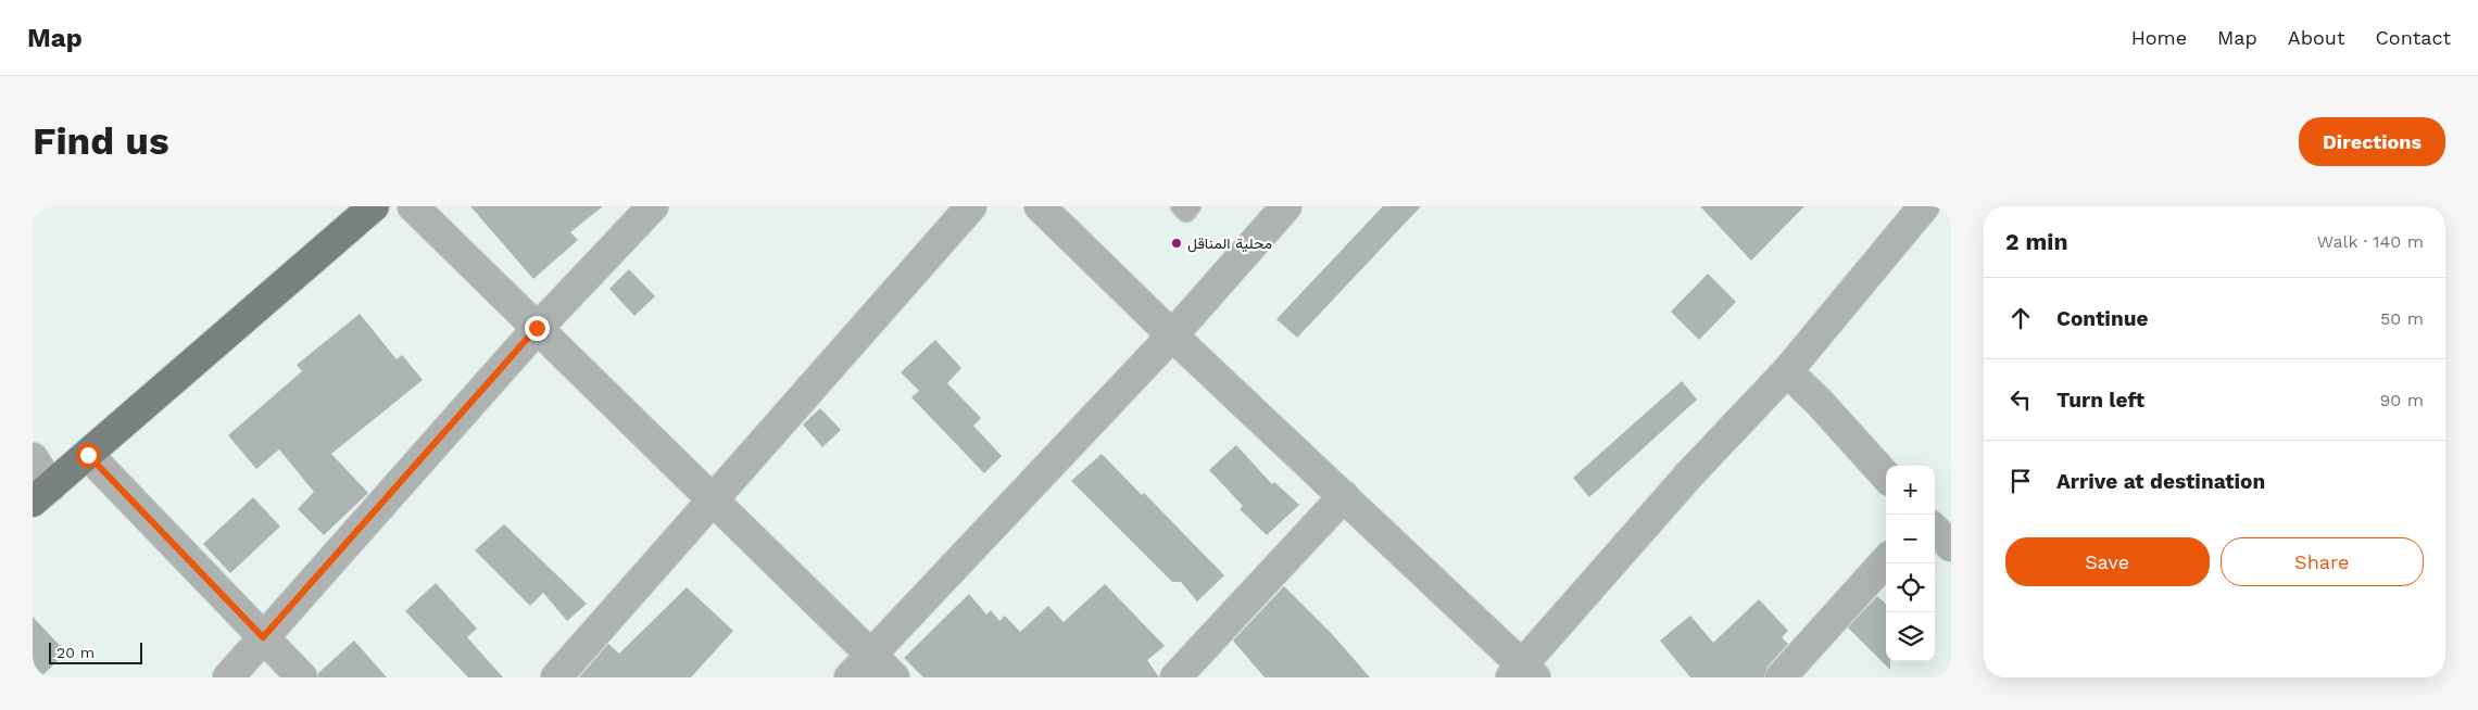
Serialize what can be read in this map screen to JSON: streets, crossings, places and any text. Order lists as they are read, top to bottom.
{
  "places": ["محلية المناقل"],
  "scale_bar": "20 m",
  "page": {
    "header": "Map",
    "nav": [
      "Home",
      "Map",
      "About",
      "Contact"
    ],
    "buttons": [
      "Directions",
      ["Save", "Share"]
    ],
    "title": "Find us",
    "heading": ["2 min", "Walk · 140 m"],
    "list": [
      ["Continue", "50 m"],
      ["Turn left", "90 m"],
      "Arrive at destination"
    ],
    "map_buttons": ["+", "−"],
    "scale": "20 m"
  }
}
